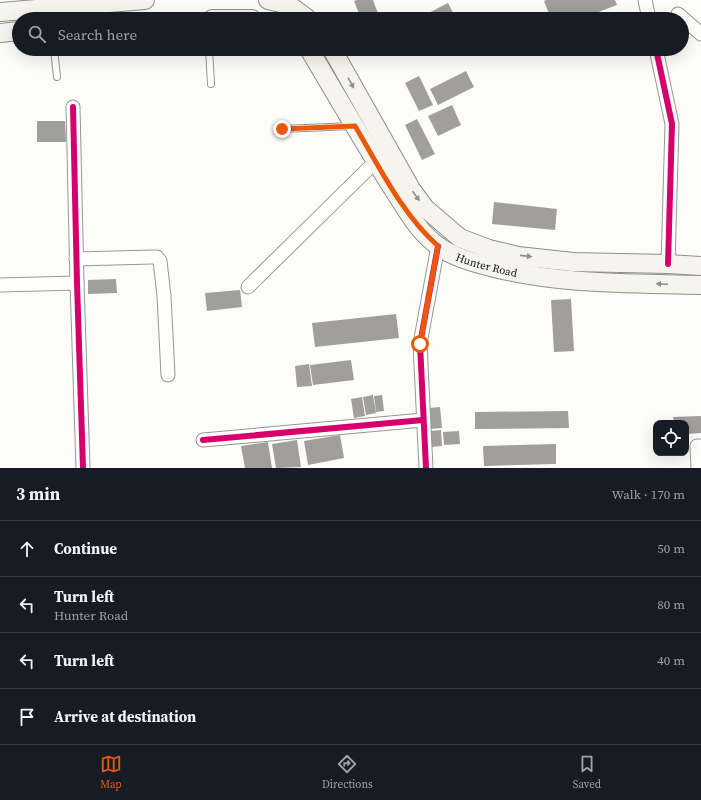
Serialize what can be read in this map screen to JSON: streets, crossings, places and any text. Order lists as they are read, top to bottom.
{
  "streets": {
    "main road": ["Hunter Road"]
  },
  "page": {
    "search": "Search here",
    "heading": ["3 min", "Walk · 170 m"],
    "list": [
      ["Continue", "50 m"],
      ["Turn left", "Hunter Road", "80 m"],
      ["Turn left", "40 m"],
      "Arrive at destination"
    ],
    "nav": ["Map", "Directions", "Saved"]
  }
}
